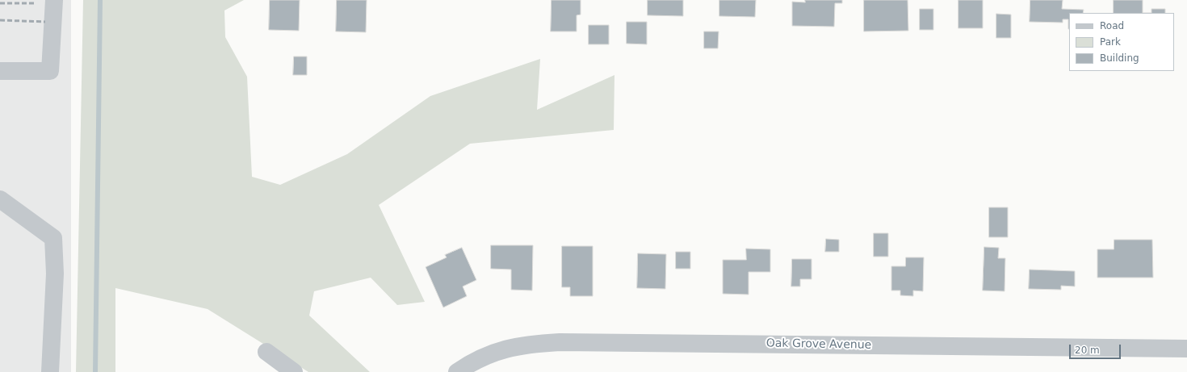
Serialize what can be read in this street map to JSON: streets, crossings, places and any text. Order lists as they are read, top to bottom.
{
  "streets": {
    "street": ["Oak Grove Avenue"]
  },
  "legend": ["Road", "Park", "Building"],
  "scale_bar": "20 m"
}
